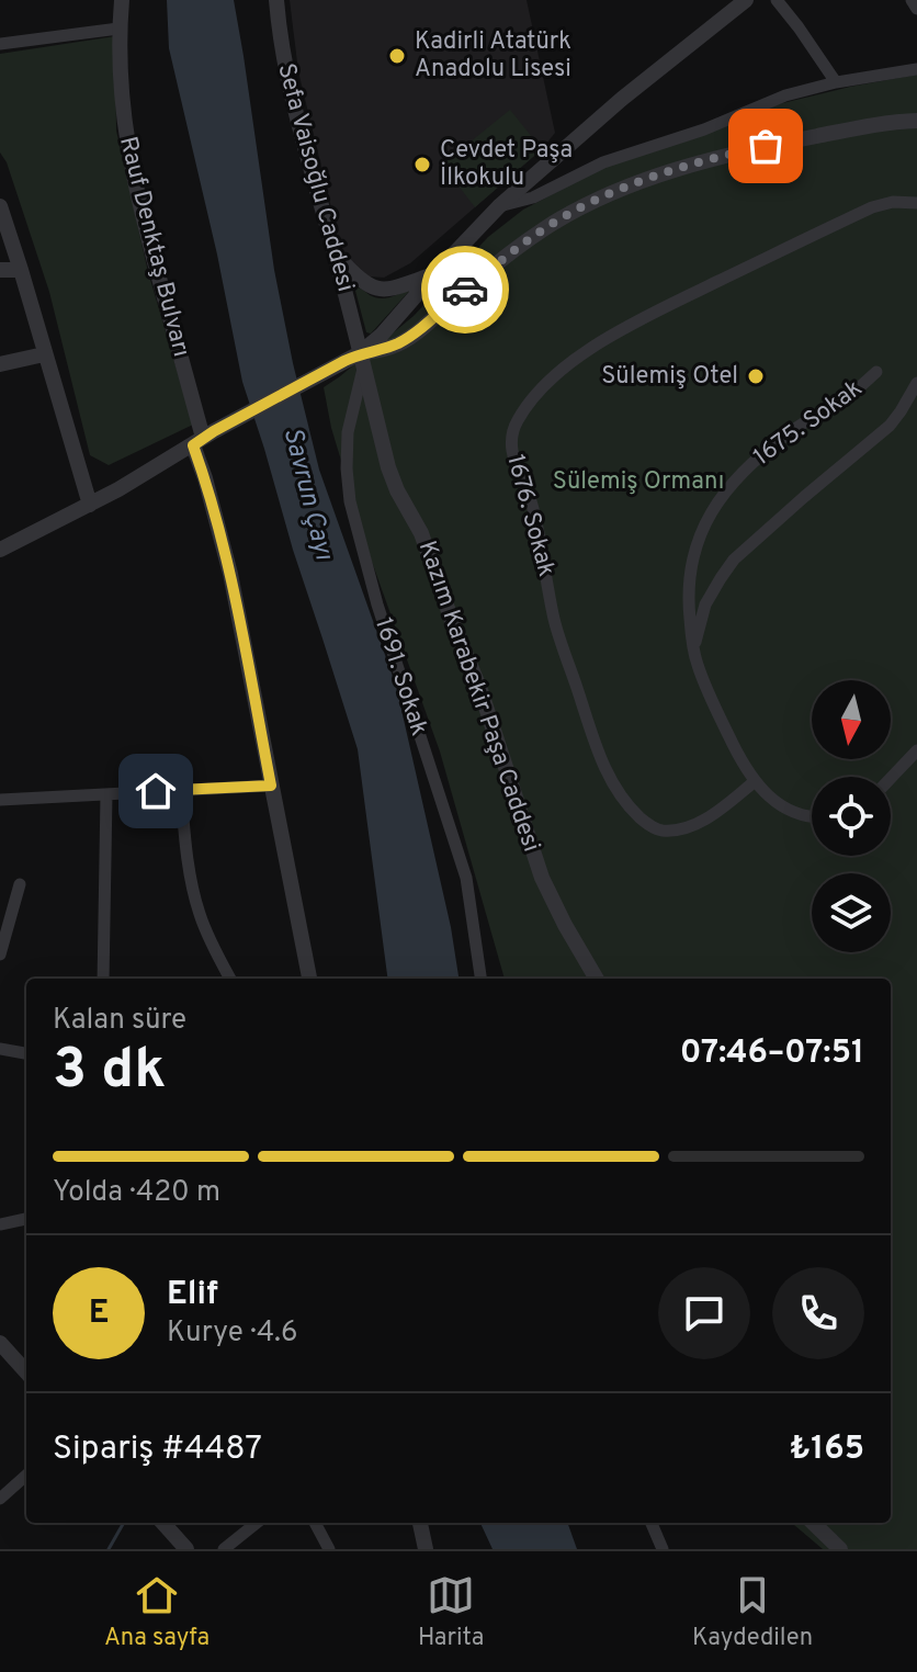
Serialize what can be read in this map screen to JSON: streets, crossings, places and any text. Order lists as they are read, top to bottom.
{
  "streets": {
    "street": [
      "Sefa Vaisoğlu Caddesi",
      "Rauf Denktaş Bulvarı",
      "1675. Sokak",
      "1676. Sokak",
      "1691. Sokak",
      "Kazım Karabekir Paşa Caddesi"
    ]
  },
  "crossings": [
    ["Sefa Vaisoğlu Caddesi", "1691. Sokak"],
    ["Sefa Vaisoğlu Caddesi", "Kazım Karabekir Paşa Caddesi"],
    ["1675. Sokak", "1676. Sokak"],
    ["1691. Sokak", "Kazım Karabekir Paşa Caddesi"]
  ],
  "water": ["Savrun Çayı"],
  "parks": ["Sülemiş Ormanı"],
  "places": ["Kadirli Atatürk Anadolu Lisesi", "Cevdet Paşa İlkokulu", "Sülemiş Otel"],
  "north": "bottom",
  "page": {
    "heading": ["3 dk", "Kalan süre", "07:46–07:51"],
    "panel": [
      "Elif",
      "Kurye · 4.6",
      "Sipariş #4487",
      "₺165"
    ],
    "bar": "Yolda · 420 m",
    "round": "E",
    "tabs": ["Ana sayfa", "Harita", "Kaydedilen"]
  }
}
